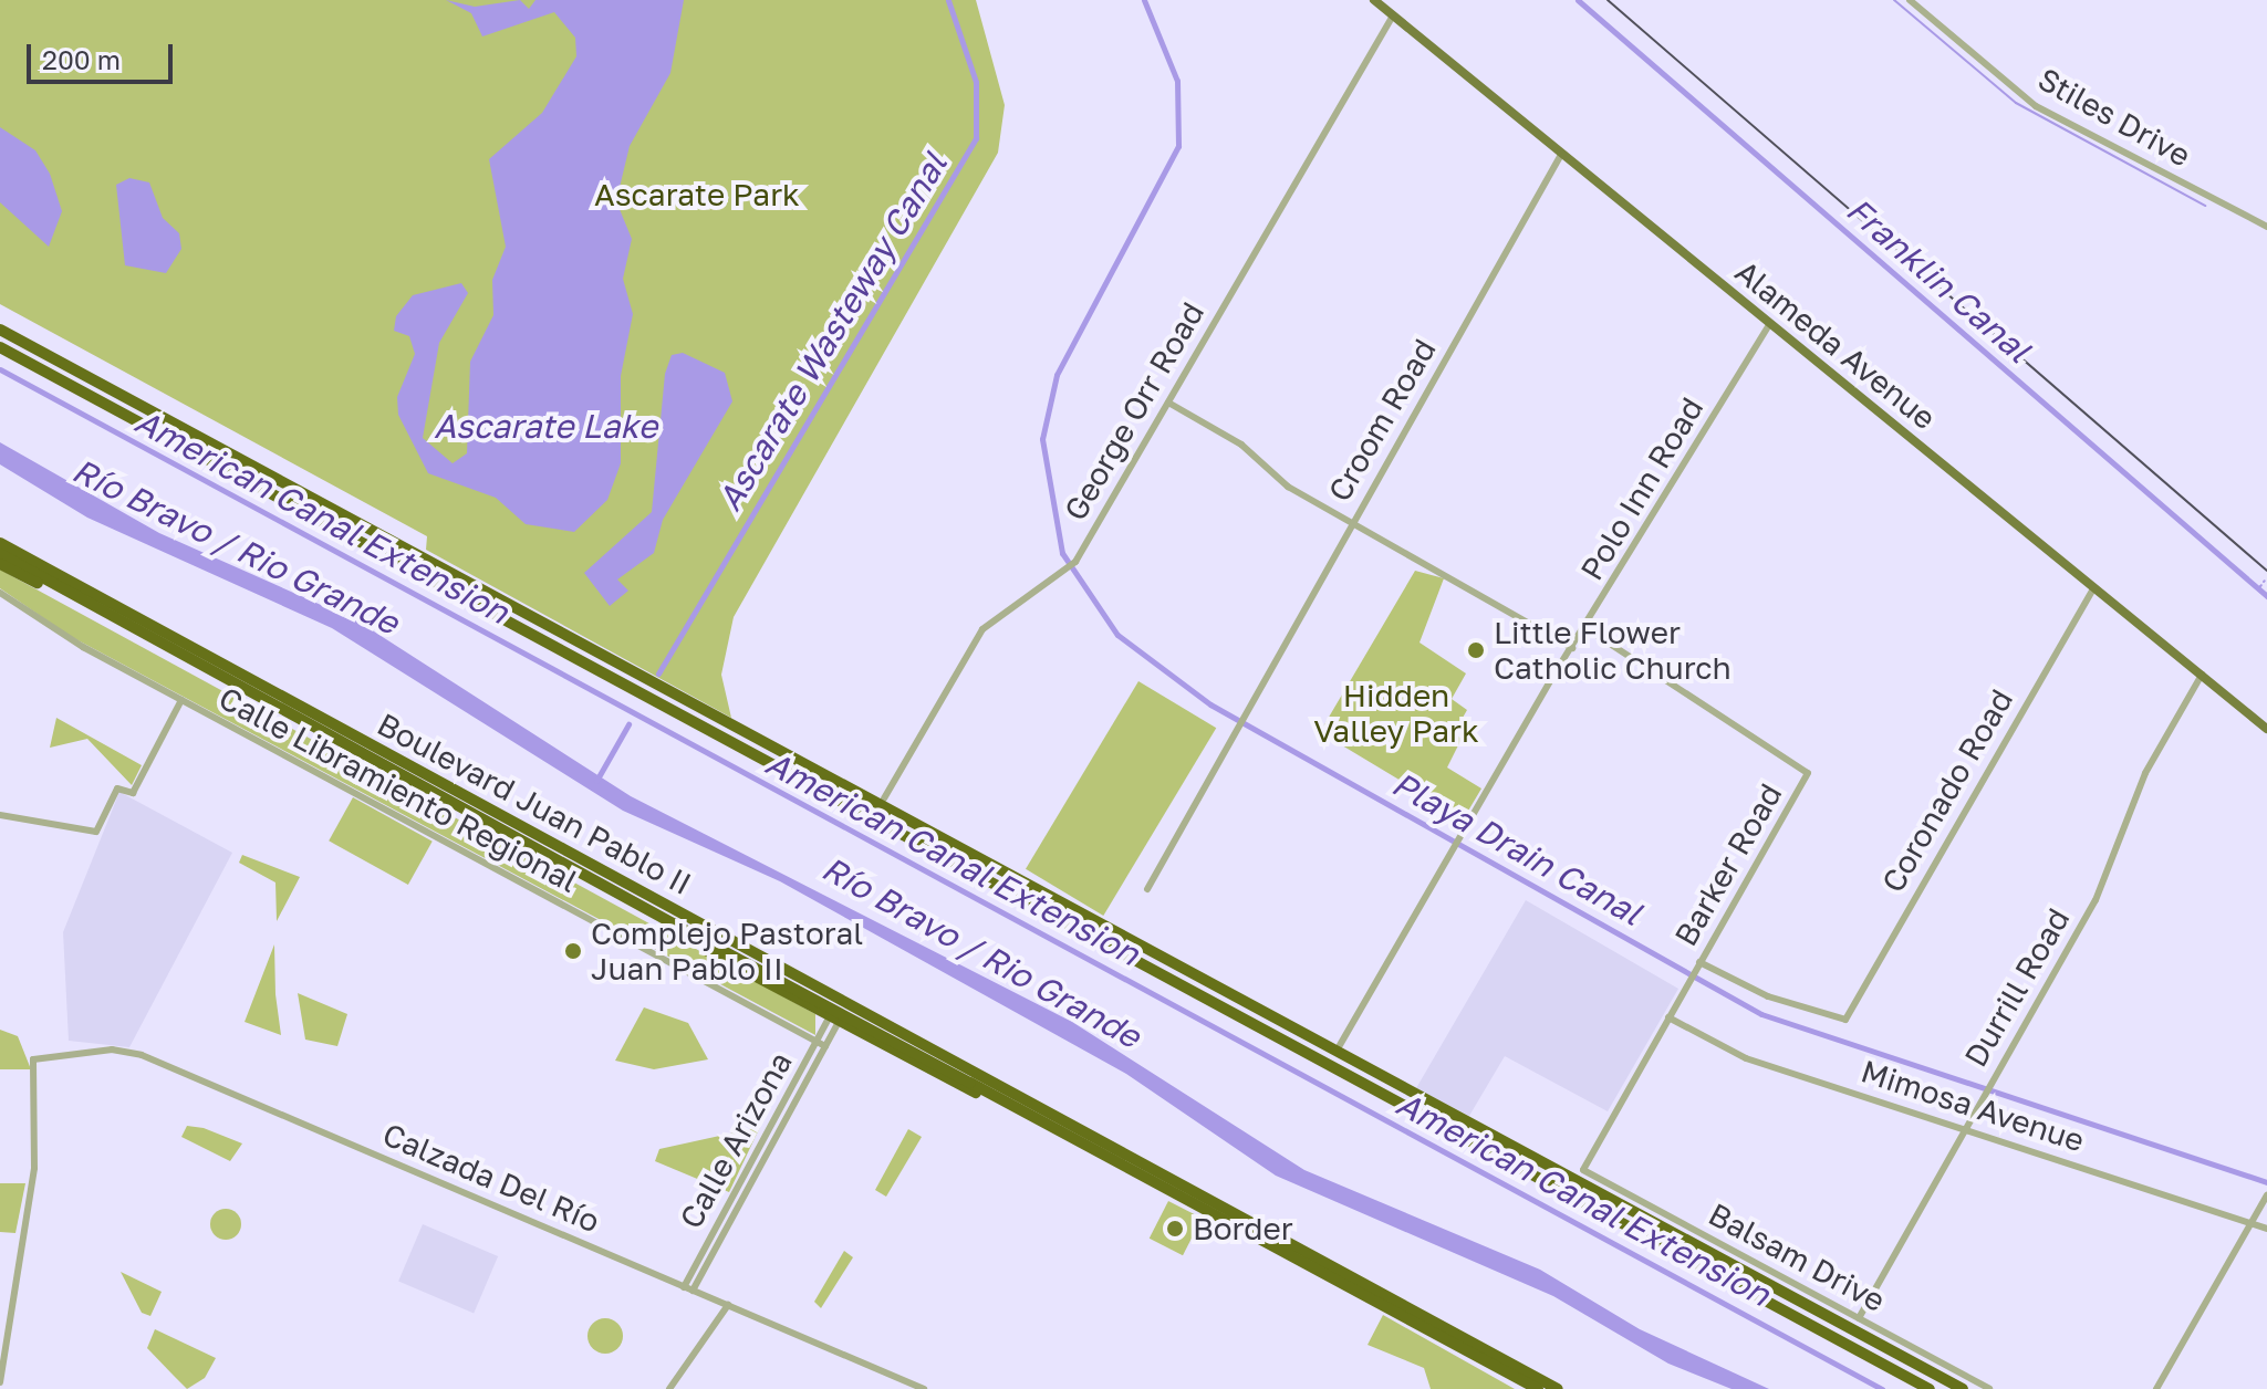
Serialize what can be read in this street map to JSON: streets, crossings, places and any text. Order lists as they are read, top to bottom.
{
  "streets": {
    "highway": ["Boulevard Juan Pablo II"],
    "main road": ["Alameda Avenue"],
    "street": [
      "Stiles Drive",
      "George Orr Road",
      "Croom Road",
      "Polo Inn Road",
      "Calle Libramiento Regional",
      "Coronado Road",
      "Barker Road",
      "Durrill Road",
      "Mimosa Avenue",
      "Calle Arizona",
      "Calzada Del Río",
      "Balsam Drive"
    ]
  },
  "crossings": [
    ["Alameda Avenue", "George Orr Road"],
    ["Alameda Avenue", "Croom Road"],
    ["Alameda Avenue", "Polo Inn Road"],
    ["Alameda Avenue", "Coronado Road"],
    ["Alameda Avenue", "Durrill Road"],
    ["Polo Inn Road", "Barker Road"],
    ["Calle Libramiento Regional", "Calle Arizona"],
    ["Coronado Road", "Barker Road"],
    ["Barker Road", "Mimosa Avenue"],
    ["Barker Road", "Balsam Drive"],
    ["Durrill Road", "Mimosa Avenue"],
    ["Durrill Road", "Balsam Drive"],
    ["Calle Arizona", "Calzada Del Río"]
  ],
  "water": [
    "Franklin Canal",
    "Ascarate Wasteway Canal",
    "Ascarate Lake",
    "American Canal Extension",
    "Río Bravo / Rio Grande",
    "Playa Drain Canal"
  ],
  "parks": ["Ascarate Park", "Hidden Valley Park"],
  "places": ["Little Flower Catholic Church", "Complejo Pastoral Juan Pablo II", "Border"],
  "scale_bar": "200 m"
}
